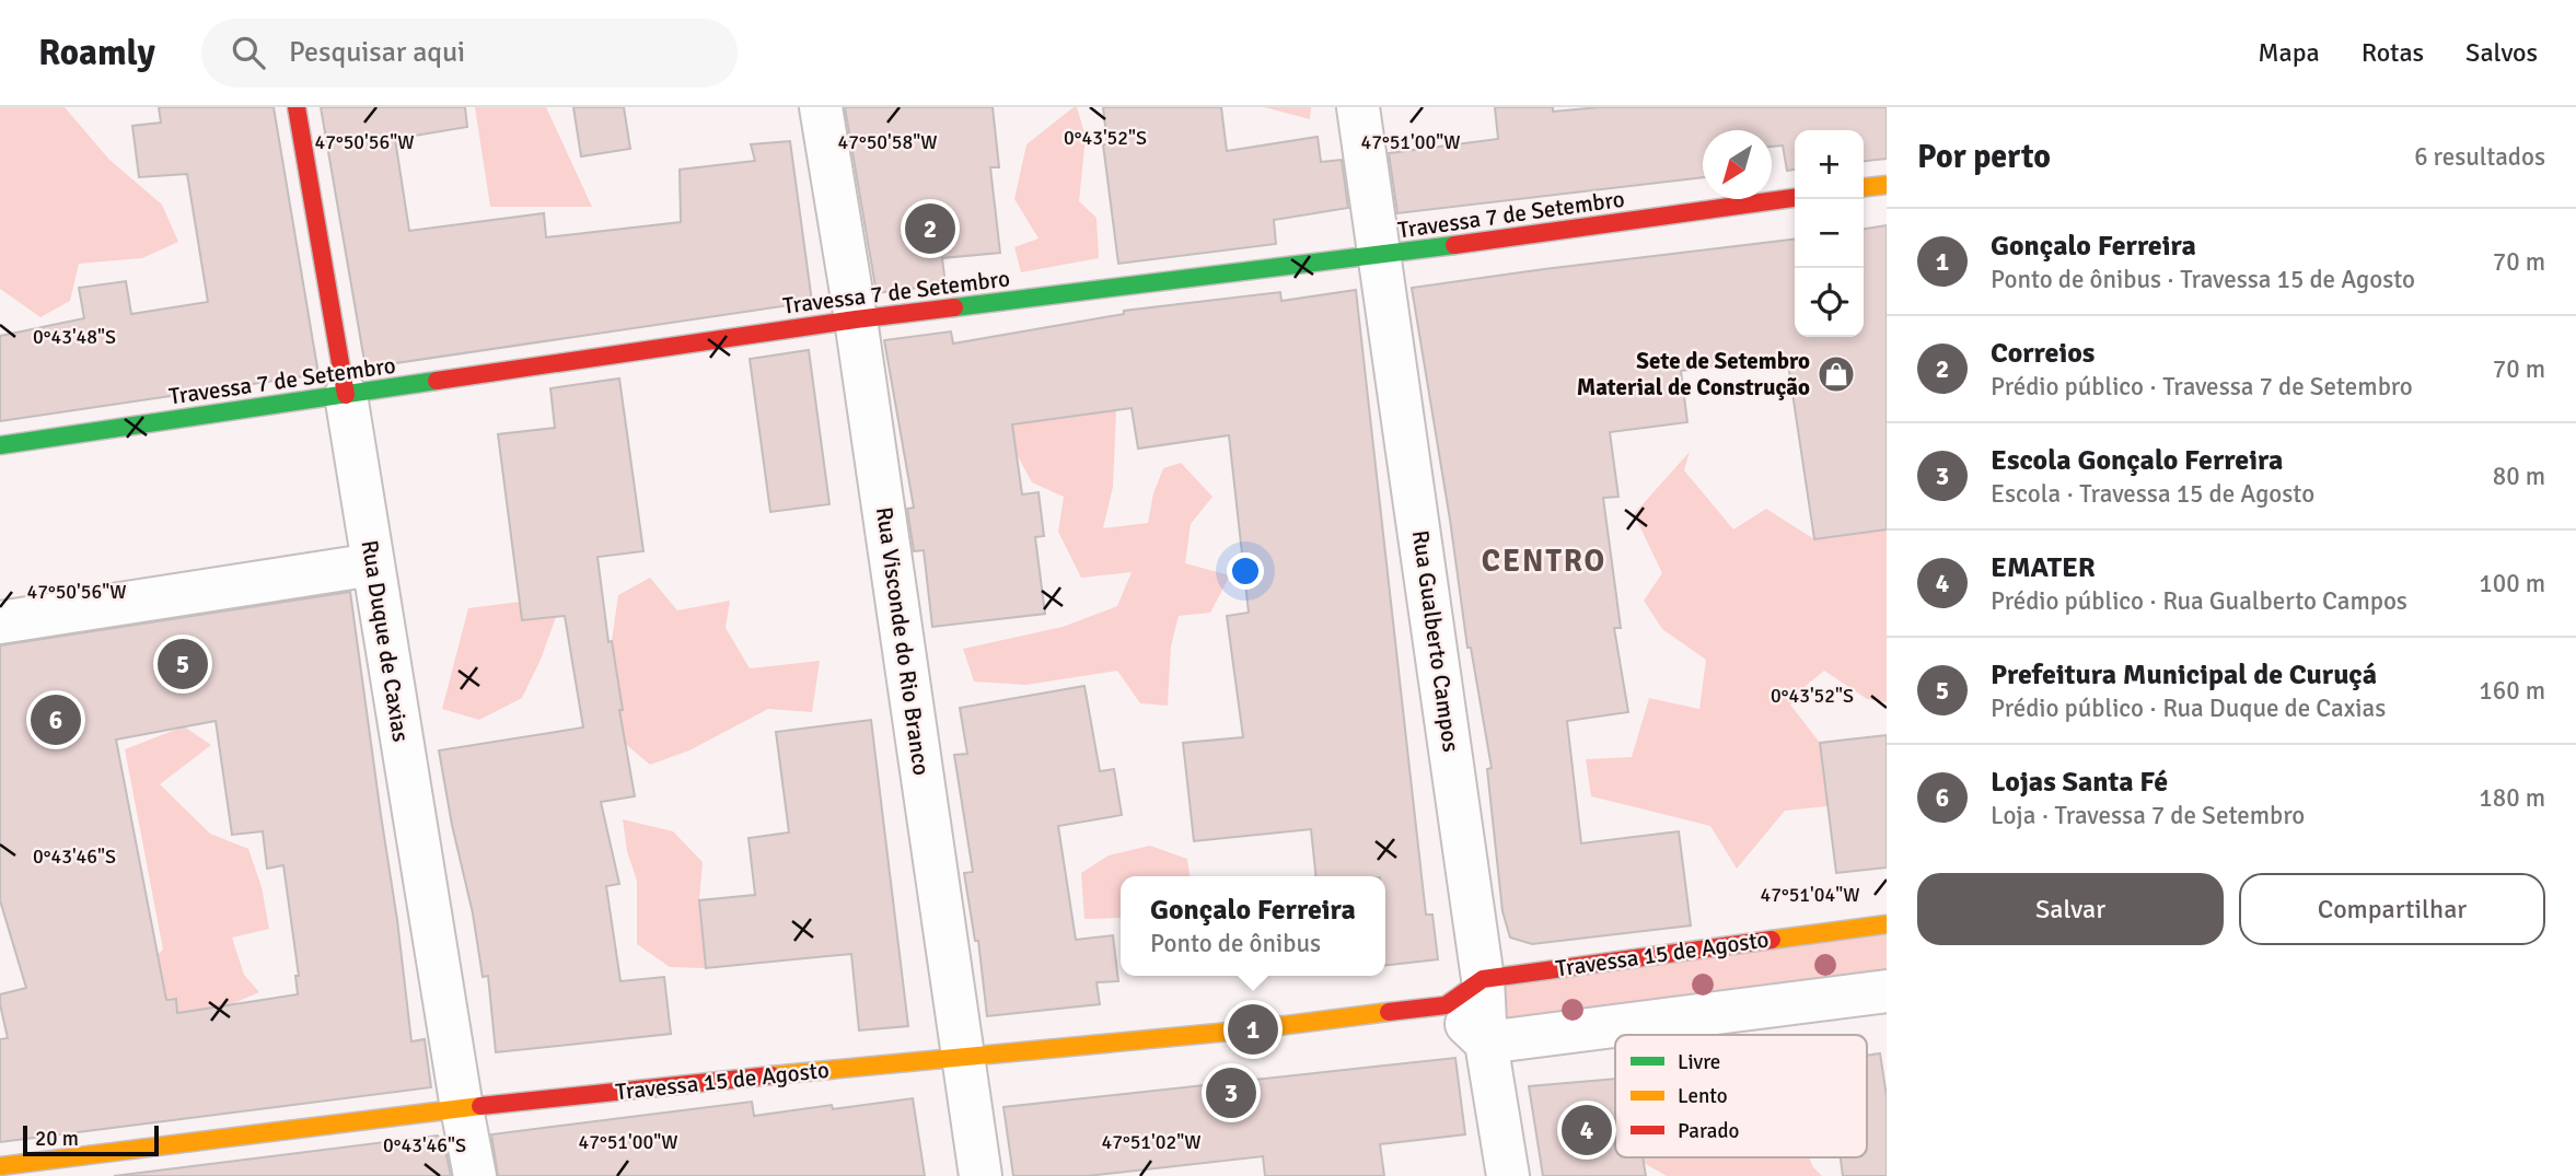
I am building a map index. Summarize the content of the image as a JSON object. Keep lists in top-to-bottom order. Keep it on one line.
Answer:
{"streets":{"street":["Travessa 7 de Setembro","Rua Duque de Caxias","Rua Visconde do Rio Branco","Rua Gualberto Campos","Travessa 15 de Agosto"]},"crossings":[["Travessa 7 de Setembro","Rua Duque de Caxias"],["Travessa 7 de Setembro","Rua Visconde do Rio Branco"],["Travessa 7 de Setembro","Rua Gualberto Campos"],["Rua Duque de Caxias","Travessa 15 de Agosto"],["Rua Visconde do Rio Branco","Travessa 15 de Agosto"],["Rua Gualberto Campos","Travessa 15 de Agosto"]],"districts":["CENTRO"],"places":{"shop":["Sete de Setembro Material de Construção"]},"legend":["Livre","Lento","Parado"],"scale_bar":"20 m","north":"bottom left","page":{"header":"Roamly","search":"Pesquisar aqui","nav":["Mapa","Rotas","Salvos"],"heading":["Por perto","6 resultados"],"map_buttons":["+","−"],"pins":["2","5","6","1","3","4"],"list":[{"mark":"1","name":"Gonçalo Ferreira","note":"Ponto de ônibus · Travessa 15 de Agosto","value":"70 m"},{"mark":"2","name":"Correios","note":"Prédio público · Travessa 7 de Setembro","value":"70 m"},{"mark":"3","name":"Escola Gonçalo Ferreira","note":"Escola · Travessa 15 de Agosto","value":"80 m"},{"mark":"4","name":"EMATER","note":"Prédio público · Rua Gualberto Campos","value":"100 m"},{"mark":"5","name":"Prefeitura Municipal de Curuçá","note":"Prédio público · Rua Duque de Caxias","value":"160 m"},{"mark":"6","name":"Lojas Santa Fé","note":"Loja · Travessa 7 de Setembro","value":"180 m"}],"buttons":["Salvar","Compartilhar"],"popup":["Gonçalo Ferreira","Ponto de ônibus"],"scale":"20 m"},"coordinates":["0°43'52\"S","47°50'56\"W","47°50'58\"W","47°51'00\"W","0°43'48\"S","0°43'46\"S","47°51'04\"W","47°51'02\"W"]}
